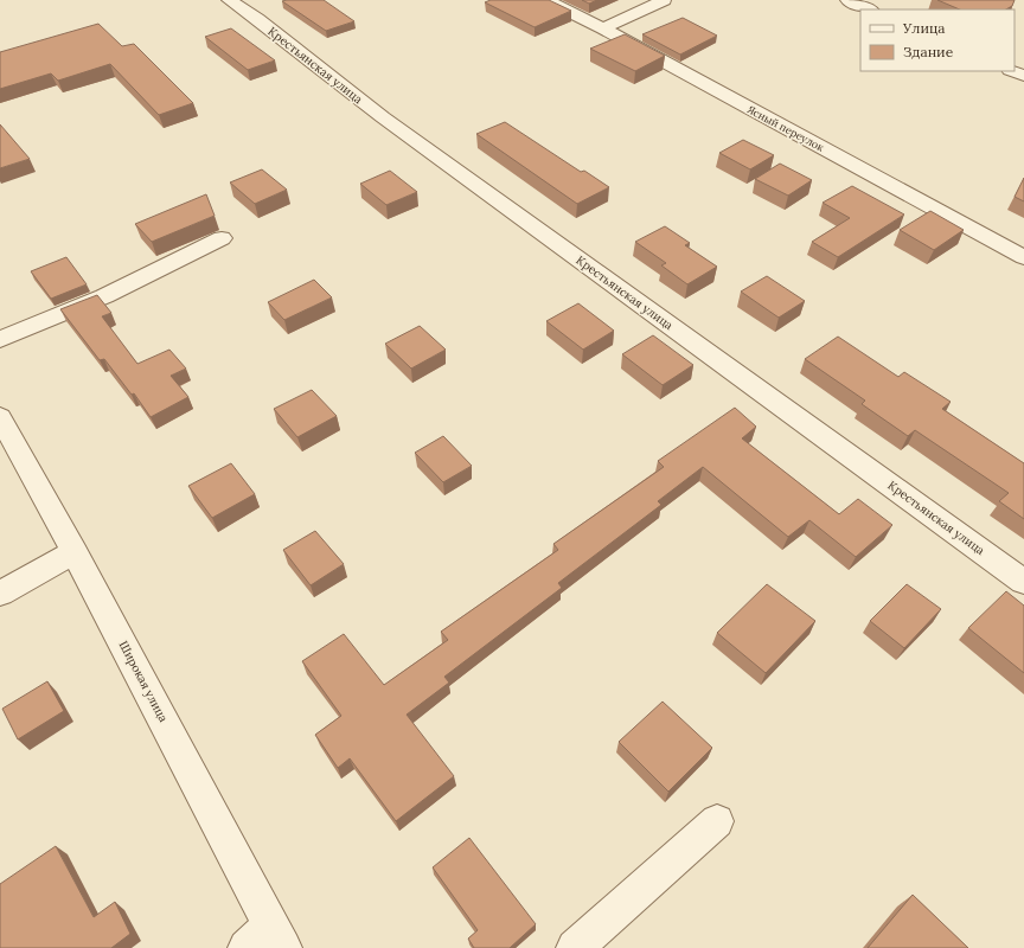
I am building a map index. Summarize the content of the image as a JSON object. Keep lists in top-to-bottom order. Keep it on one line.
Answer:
{"streets":{"street":["Крестьянская улица","Ясный переулок","Широкая улица"]},"legend":["Улица","Здание"]}
